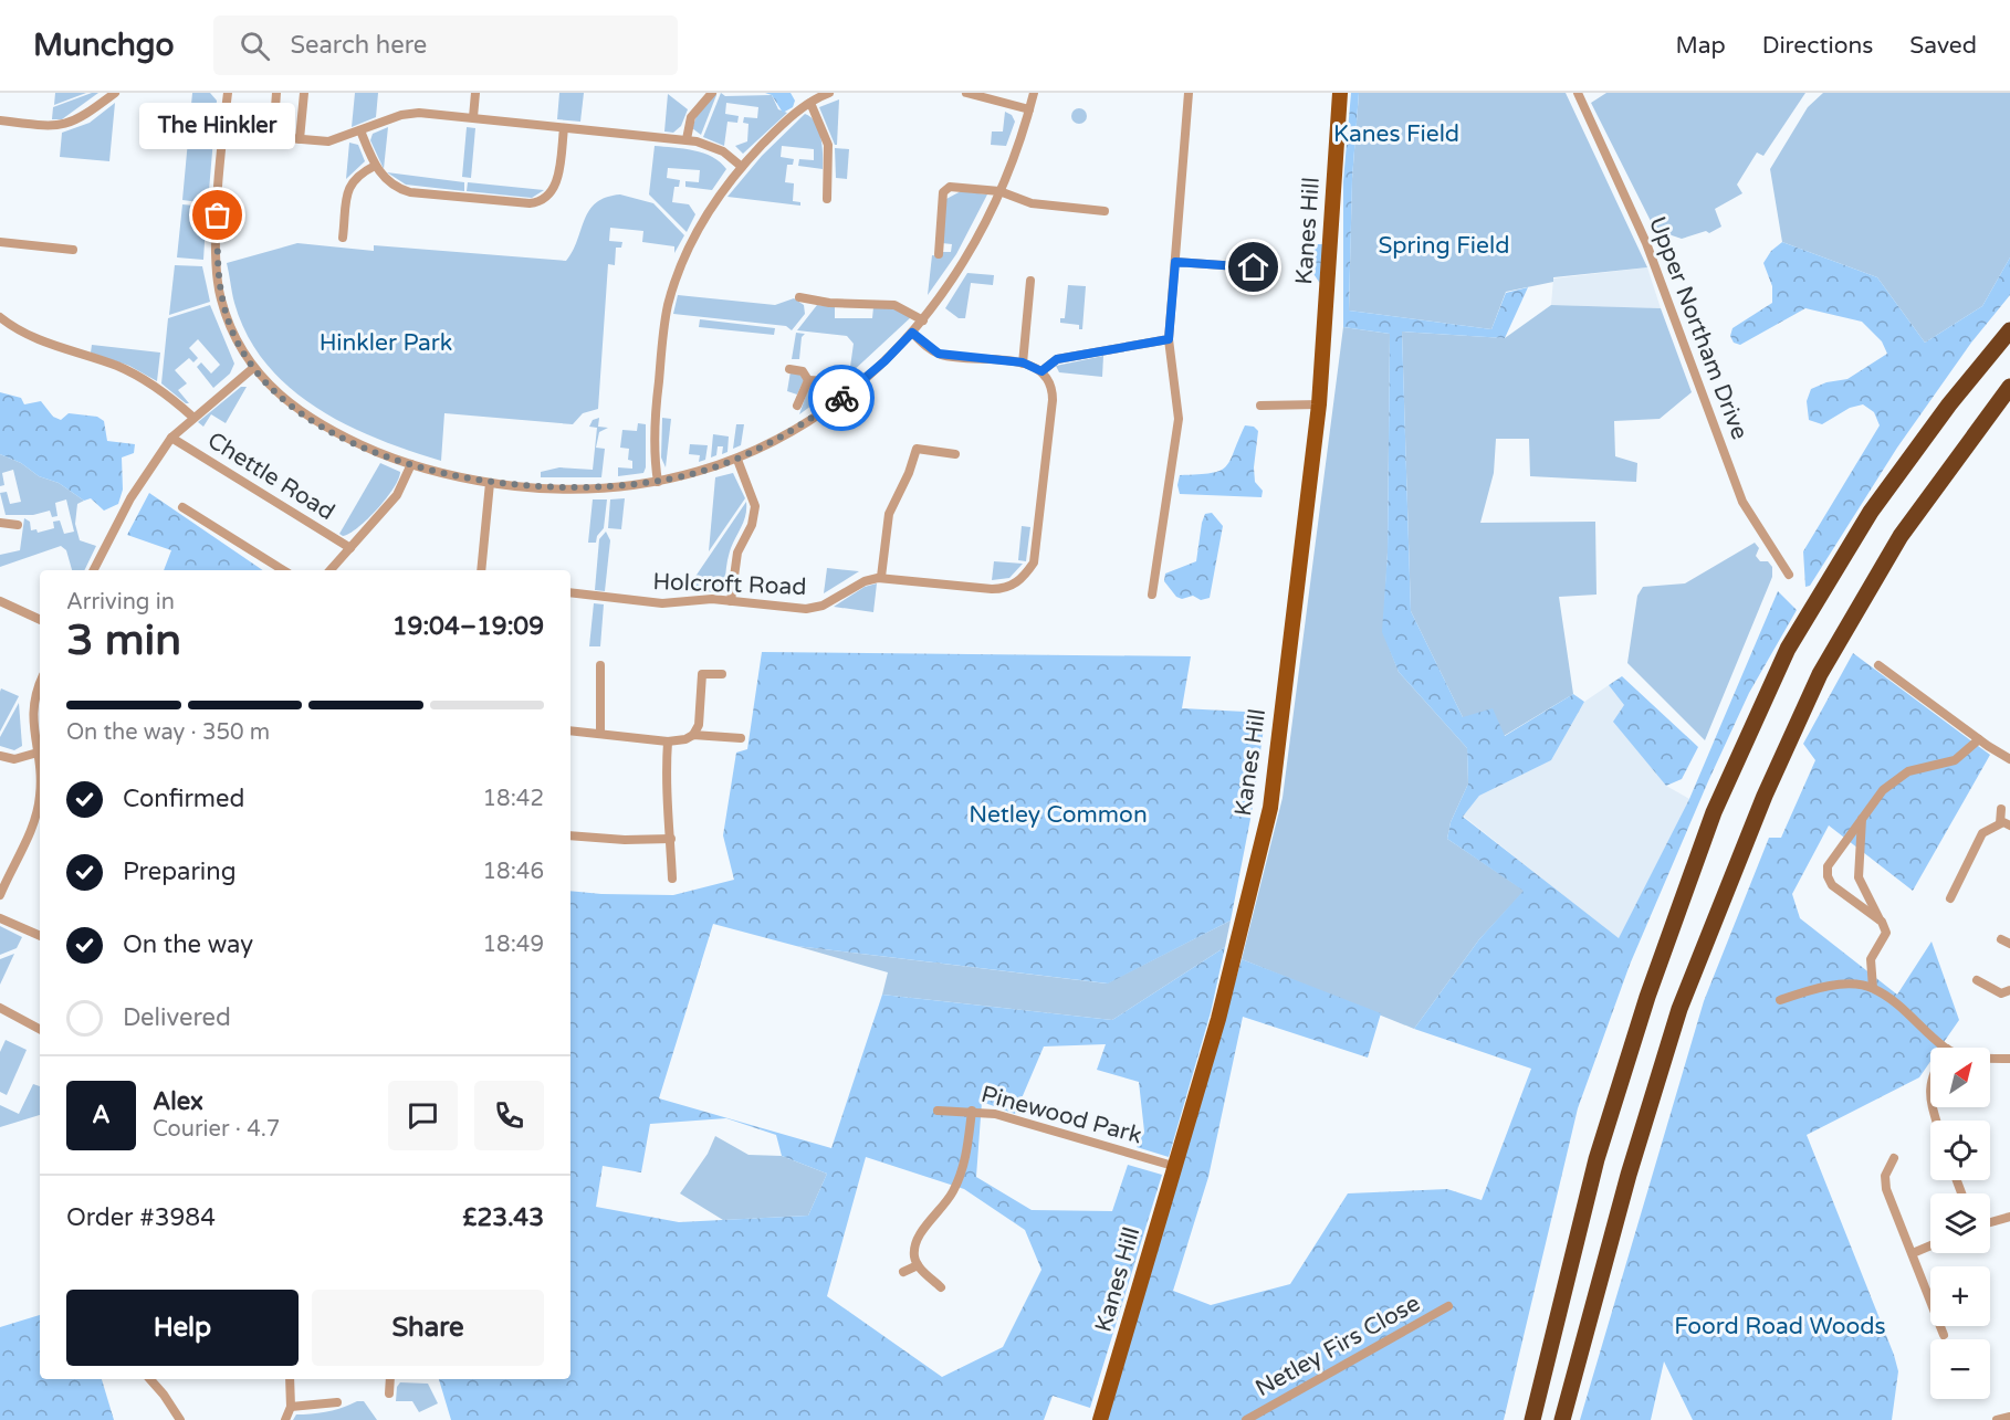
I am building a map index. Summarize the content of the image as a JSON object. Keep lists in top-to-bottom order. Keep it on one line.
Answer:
{"streets":{"main road":["Kanes Hill"],"street":["Upper Northam Drive","Chettle Road","Holcroft Road","Pinewood Park","Netley Firs Close"]},"crossings":[["Kanes Hill","Pinewood Park"]],"parks":["Kanes Field","Spring Field","Hinkler Park","Netley Common","Foord Road Woods"],"places":["The Hinkler"],"north":"top right","page":{"header":"Munchgo","search":"Search here","nav":["Map","Directions","Saved"],"bubble":"The Hinkler","heading":["3 min","Arriving in","19:04–19:09"],"panel":["Alex","Courier · 4.7","Order #3984","£23.43"],"bar":"On the way · 350 m","list":[["Confirmed","18:42"],["Preparing","18:46"],["On the way","18:49"],"Delivered"],"map_buttons":["+","−"],"round":"A","buttons":["Help","Share"]}}
